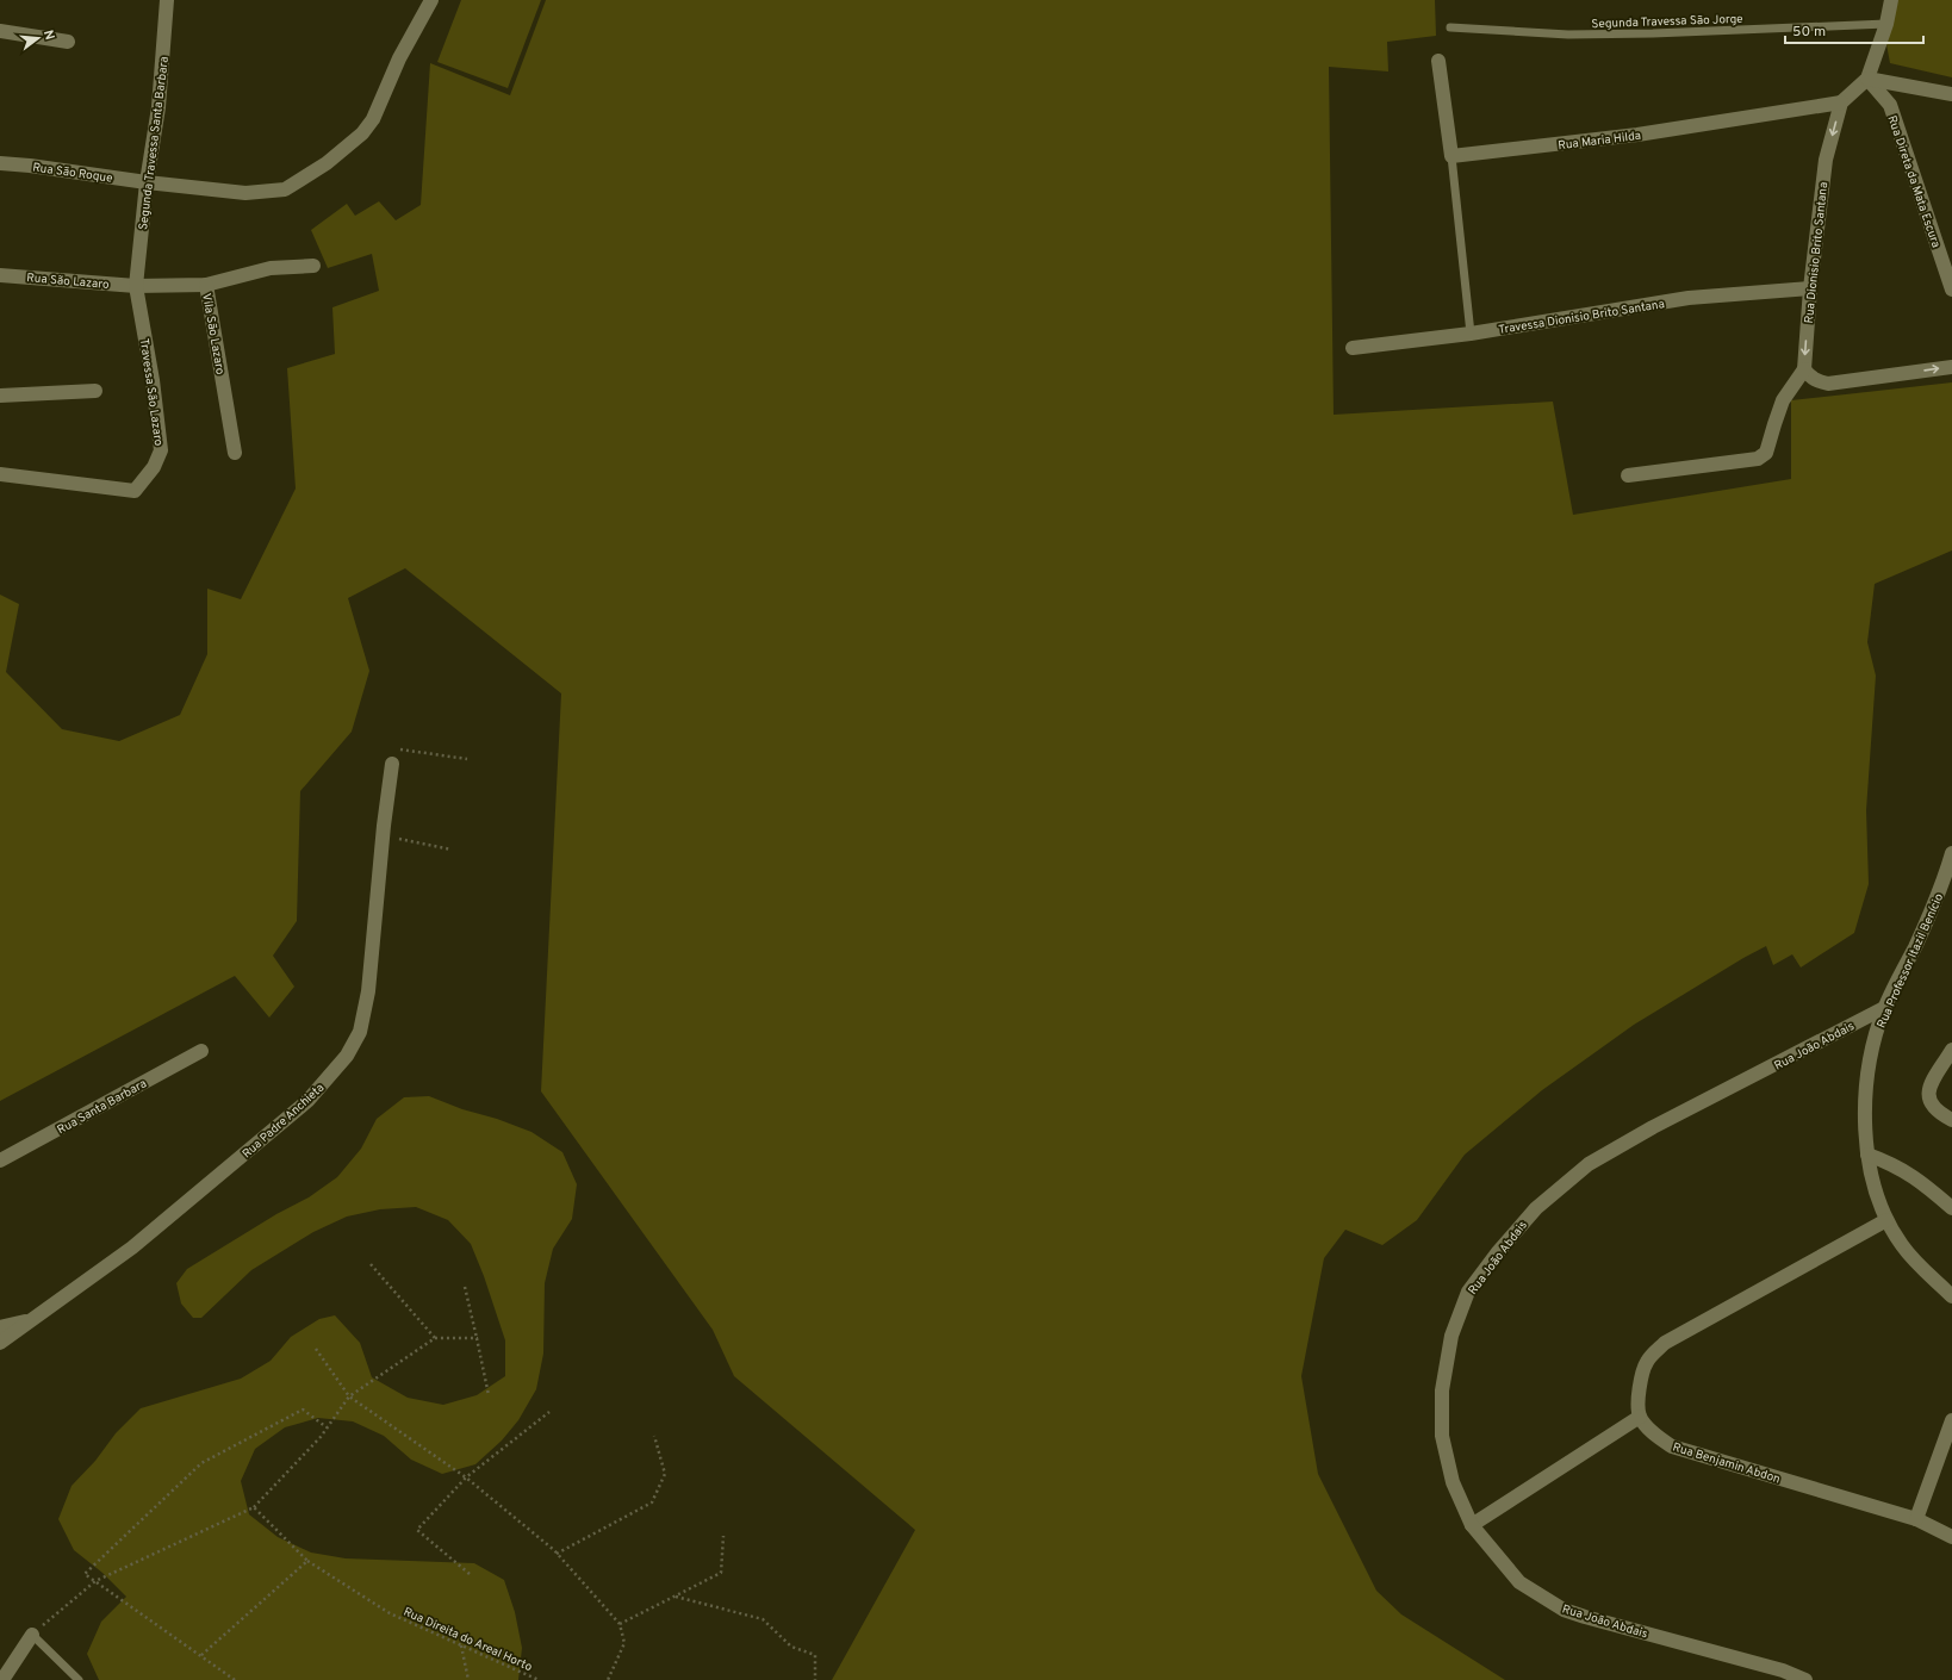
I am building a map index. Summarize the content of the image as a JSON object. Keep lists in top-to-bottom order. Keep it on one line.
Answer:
{"streets":{"street":["Rua Maria Hilda","Segunda Travessa Santa Barbara","Rua São Roque","Rua Direta da Mata Escura","Rua Dionisio Brito Santana","Rua São Lazaro","Travessa Dionisio Brito Santana","Vila São Lazaro","Travessa São Lazaro","Rua Professor Itazil Benício","Rua João Abdais","Rua Santa Barbara","Rua Padre Anchieta","Rua Benjamin Abdon"],"lane":["Segunda Travessa São Jorge"],"path":["Rua Direita do Areal Horto"]},"crossings":[["Rua Maria Hilda","Rua Dionisio Brito Santana"],["Segunda Travessa Santa Barbara","Rua São Roque"],["Segunda Travessa Santa Barbara","Rua São Lazaro"],["Segunda Travessa Santa Barbara","Vila São Lazaro"],["Segunda Travessa Santa Barbara","Travessa São Lazaro"],["Rua Dionisio Brito Santana","Travessa Dionisio Brito Santana"],["Rua São Lazaro","Vila São Lazaro"],["Rua São Lazaro","Travessa São Lazaro"],["Vila São Lazaro","Travessa São Lazaro"],["Rua Professor Itazil Benício","Rua João Abdais"]],"one_way":["Rua Dionisio Brito Santana"],"scale_bar":"50 m","north":"right"}
